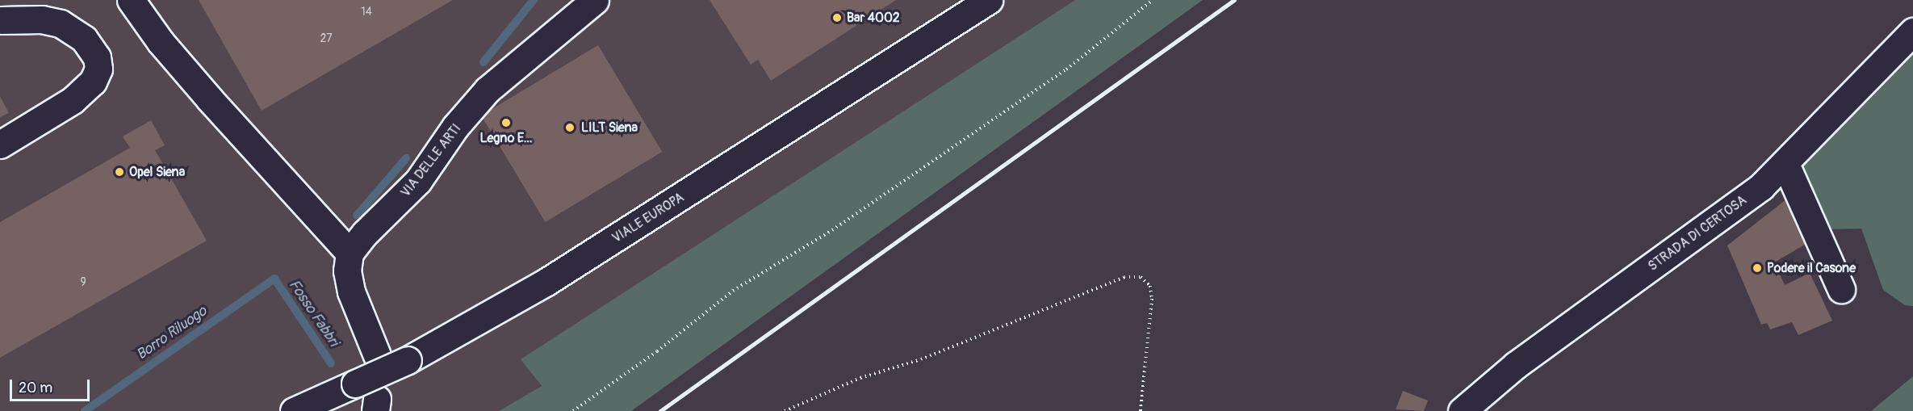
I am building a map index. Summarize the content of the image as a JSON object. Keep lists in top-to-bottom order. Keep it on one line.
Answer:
{"streets":{"street":["VIA DELLE ARTI","VIALE EUROPA","STRADA DI CERTOSA"]},"water":["Fosso Fabbri","Borro Riluogo"],"places":["Bar 4002","Legno E...","LILT Siena","Opel Siena","Podere il Casone"],"house_numbers":["14","27","9"],"scale_bar":"20 m"}
